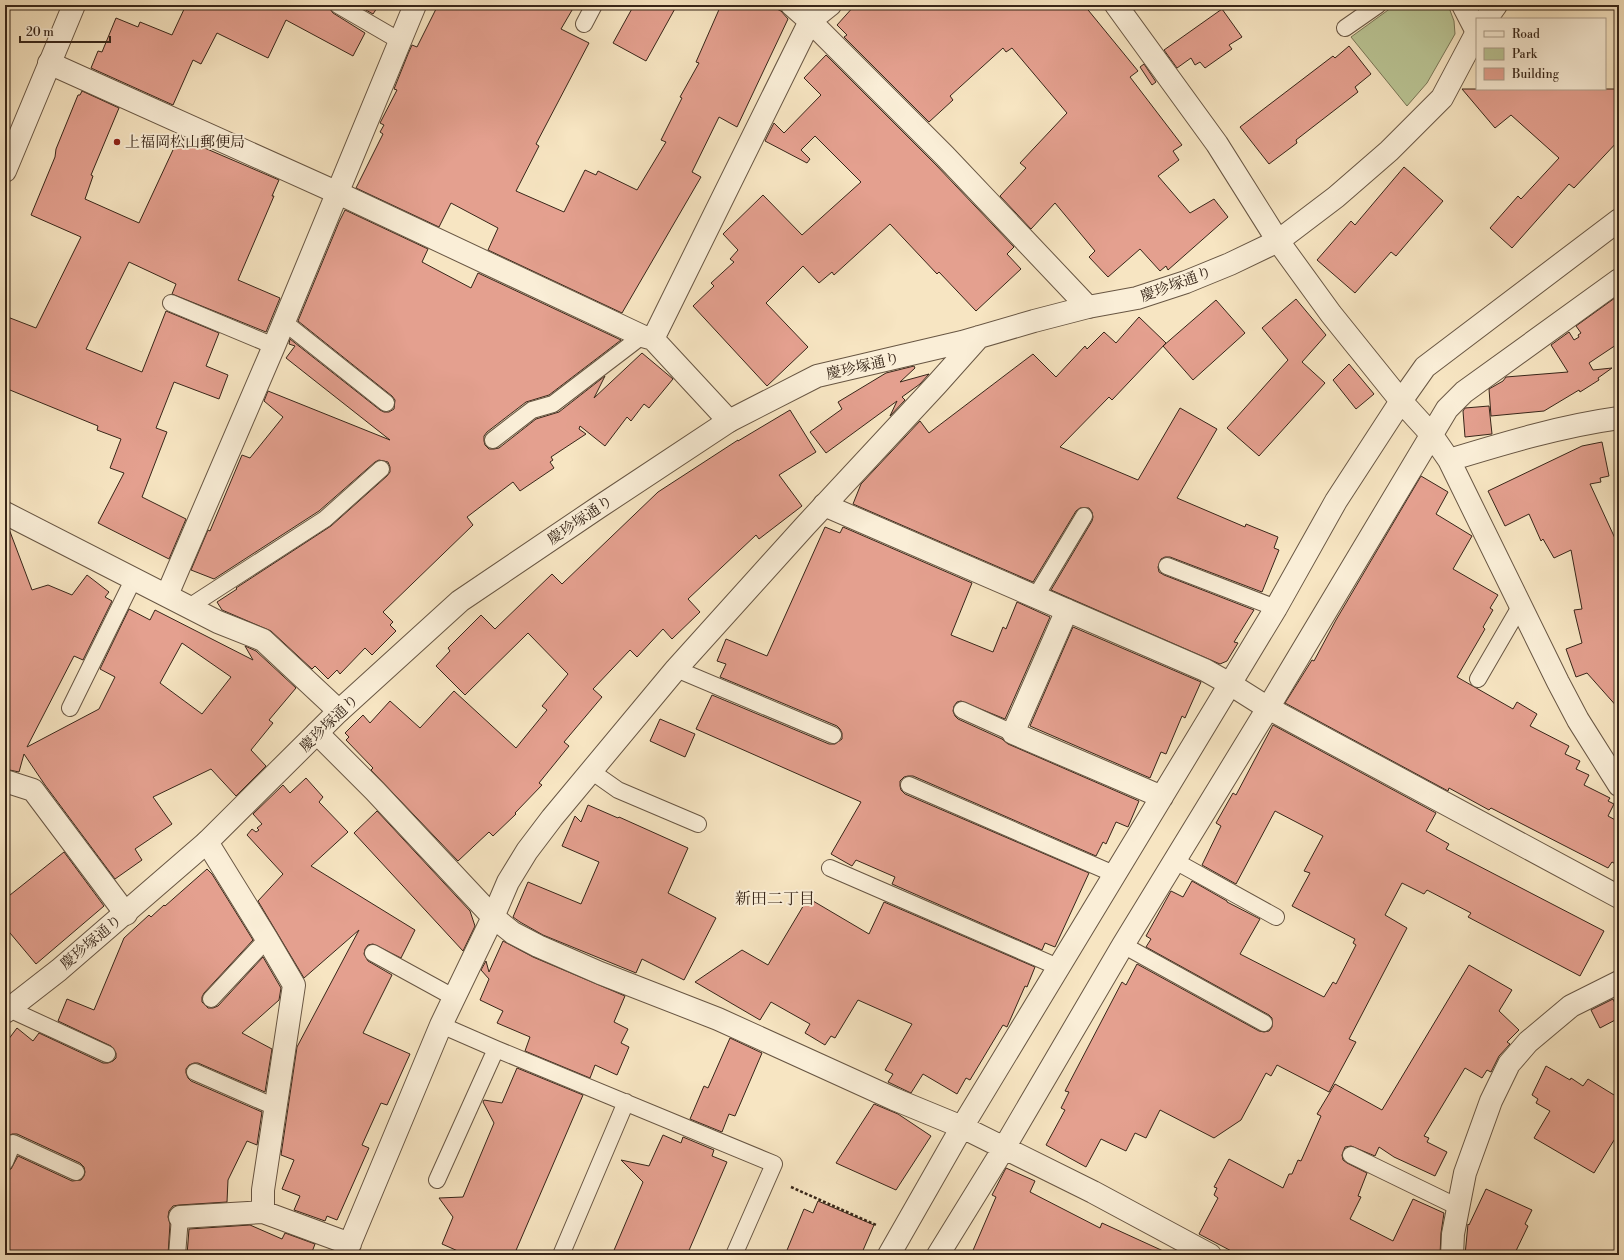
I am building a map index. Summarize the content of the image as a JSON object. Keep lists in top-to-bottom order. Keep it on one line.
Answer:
{"streets":{"street":["慶珍塚通り"]},"districts":["新田二丁目"],"places":["上福岡松山郵便局"],"legend":["Road","Park","Building"],"scale_bar":"20 m"}
